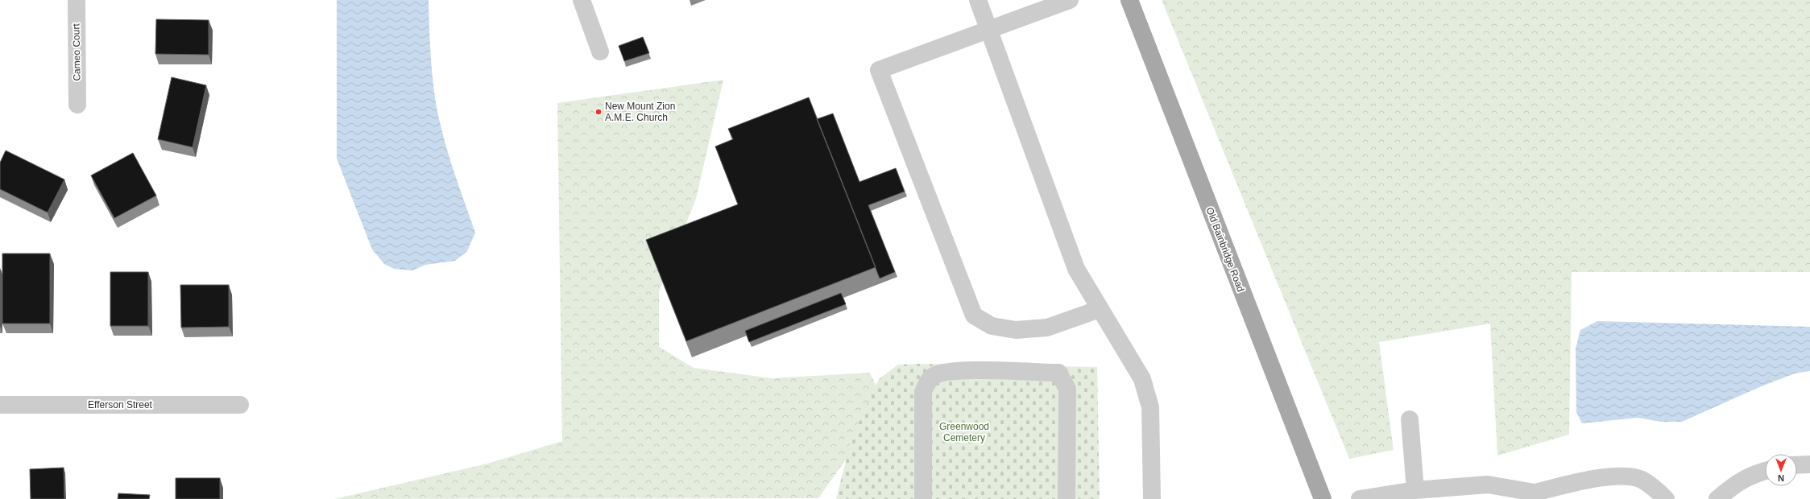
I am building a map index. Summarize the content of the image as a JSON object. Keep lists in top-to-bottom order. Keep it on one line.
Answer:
{"streets":{"main road":["Old Bainbridge Road"],"street":["Cameo Court","Efferson Street"]},"parks":["Greenwood Cemetery"],"places":["New Mount Zion A.M.E. Church"],"north":"bottom"}
